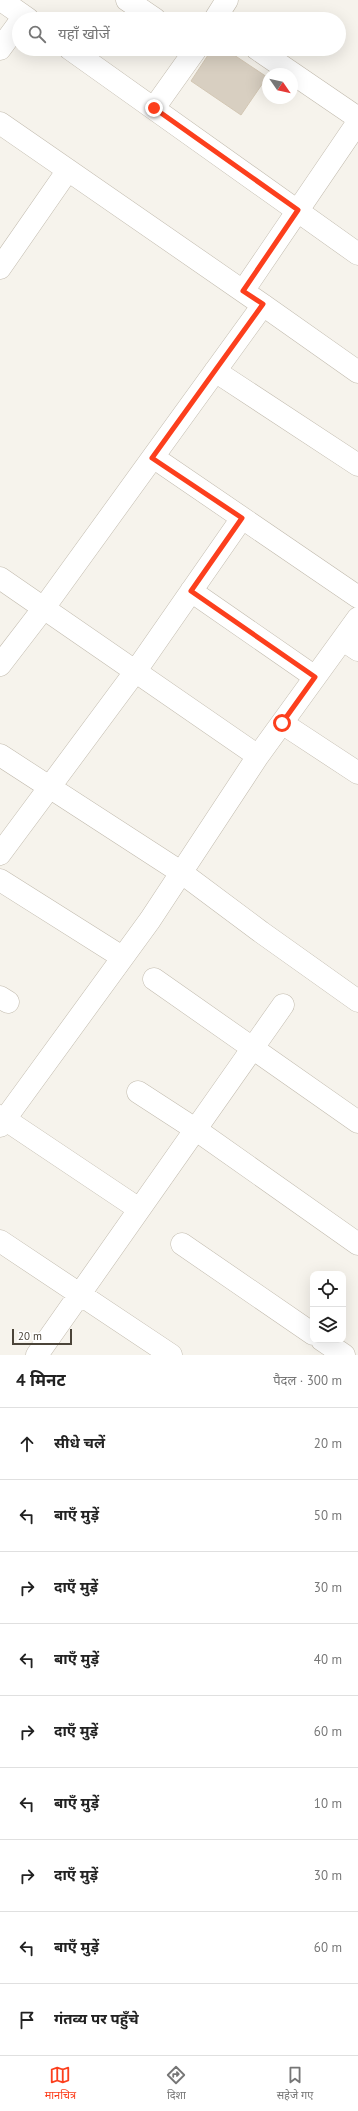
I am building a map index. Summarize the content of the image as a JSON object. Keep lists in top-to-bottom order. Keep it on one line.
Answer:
{"scale_bar":"20 m","north":"bottom right","page":{"search":"यहाँ खोजें","scale":"20 m","heading":["4 मिनट","पैदल · 300 m"],"list":[["सीधे चलें","20 m"],["बाएँ मुड़ें","50 m"],["दाएँ मुड़ें","30 m"],["बाएँ मुड़ें","40 m"],["दाएँ मुड़ें","60 m"],["बाएँ मुड़ें","10 m"],["दाएँ मुड़ें","30 m"],["बाएँ मुड़ें","60 m"],"गंतव्य पर पहुँचे"],"nav":["मानचित्र","दिशा","सहेजे गए"]}}
